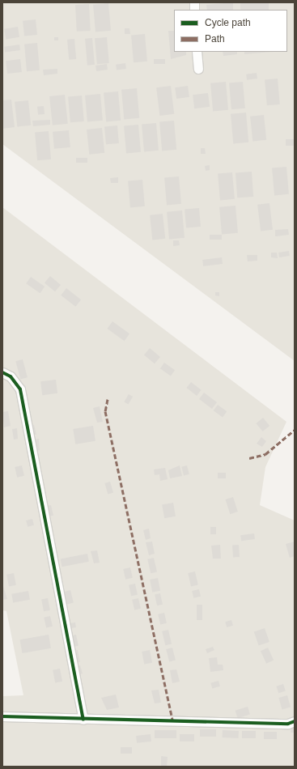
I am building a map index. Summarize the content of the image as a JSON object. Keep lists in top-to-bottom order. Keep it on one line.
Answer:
{"legend":["Cycle path","Path"]}
